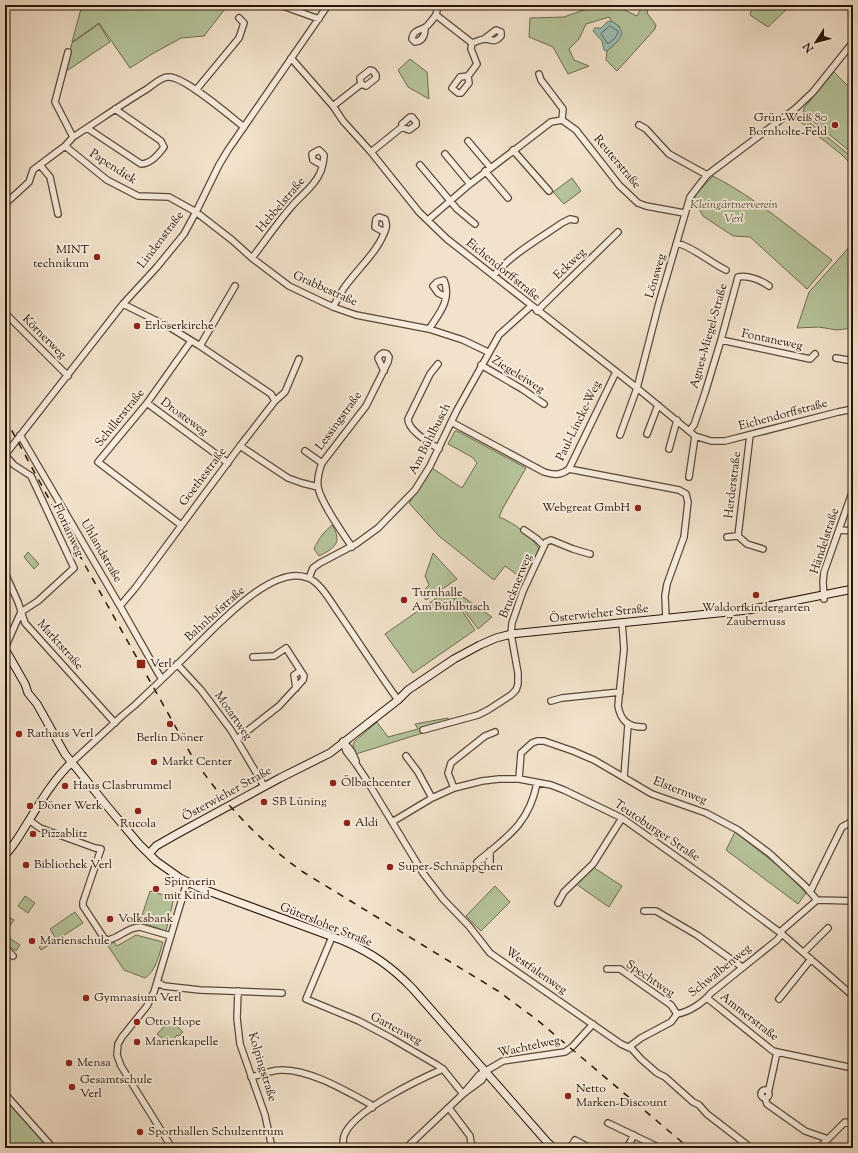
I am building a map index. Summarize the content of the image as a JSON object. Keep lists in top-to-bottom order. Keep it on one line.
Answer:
{"streets":{"street":["Reuterstraße","Papendiek","Hebbelstraße","Lindenstraße","Eckweg","Eichendorffstraße","Lönsweg","Grabbestraße","Agnes-Miegel-Straße","Körnerweg","Fontaneweg","Ziegeleiweg","Drosteweg","Schillerstraße","Lessingstraße","Paul-Lincke-Weg","Am Bühlbusch","Goethestraße","Herderstraße","Florianweg","Händelstraße","Uhlandstraße","Brucknerweg","Bahnhofstraße","Österwieher Straße","Marktstraße","Mozartweg","Elsternweg","Teutoburger Straße","Gütersloher Straße","Westfalenweg","Schwalbenweg","Spechtweg","Ammerstraße","Gartenweg","Wachtelweg","Kolpingstraße"]},"crossings":[["Reuterstraße","Lönsweg"],["Papendiek","Lindenstraße"],["Papendiek","Grabbestraße"],["Hebbelstraße","Grabbestraße"],["Lindenstraße","Eichendorffstraße"],["Lindenstraße","Grabbestraße"],["Lindenstraße","Körnerweg"],["Lindenstraße","Florianweg"],["Lindenstraße","Uhlandstraße"],["Eckweg","Eichendorffstraße"],["Eichendorffstraße","Lönsweg"],["Eichendorffstraße","Agnes-Miegel-Straße"],["Eichendorffstraße","Paul-Lincke-Weg"],["Eichendorffstraße","Am Bühlbusch"],["Eichendorffstraße","Herderstraße"],["Lönsweg","Agnes-Miegel-Straße"],["Grabbestraße","Am Bühlbusch"],["Agnes-Miegel-Straße","Fontaneweg"],["Ziegeleiweg","Am Bühlbusch"],["Drosteweg","Schillerstraße"],["Drosteweg","Goethestraße"],["Schillerstraße","Goethestraße"],["Lessingstraße","Am Bühlbusch"],["Paul-Lincke-Weg","Am Bühlbusch"],["Am Bühlbusch","Bahnhofstraße"],["Goethestraße","Uhlandstraße"],["Florianweg","Marktstraße"],["Händelstraße","Österwieher Straße"],["Uhlandstraße","Bahnhofstraße"],["Brucknerweg","Österwieher Straße"],["Bahnhofstraße","Marktstraße"],["Bahnhofstraße","Mozartweg"],["Bahnhofstraße","Gütersloher Straße"],["Österwieher Straße","Mozartweg"],["Österwieher Straße","Gütersloher Straße"],["Österwieher Straße","Westfalenweg"],["Elsternweg","Teutoburger Straße"],["Elsternweg","Schwalbenweg"],["Teutoburger Straße","Westfalenweg"],["Teutoburger Straße","Schwalbenweg"],["Gütersloher Straße","Gartenweg"],["Gütersloher Straße","Wachtelweg"],["Westfalenweg","Schwalbenweg"],["Westfalenweg","Wachtelweg"],["Schwalbenweg","Spechtweg"],["Schwalbenweg","Ammerstraße"],["Gartenweg","Wachtelweg"]],"parks":["Kleingärtnerverein Verl"],"places":{"other":["Grün-Weiß 80 Bornholte-Feld","MINT technikum","Erlöserkirche","Webgreat GmbH","Waldorfkindergarten Zaubernuss","Turnhalle Am Bühlbusch","Berlin Döner","Rathaus Verl","Markt Center","Ölbachcenter","Haus Clasbrummel","SB Lüning","Döner Werk","Rucola","Aldi","Pizzablitz","Bibliothek Verl","Super-Schnäppchen","Spinnerin mit Kind","Volksbank","Marienschule","Gymnasium Verl","Otto Hope","Marienkapelle","Mensa","Gesamtschule Verl","Netto Marken-Discount","Sporthallen Schulzentrum"],"transit":["Verl"]},"north":"bottom left"}
